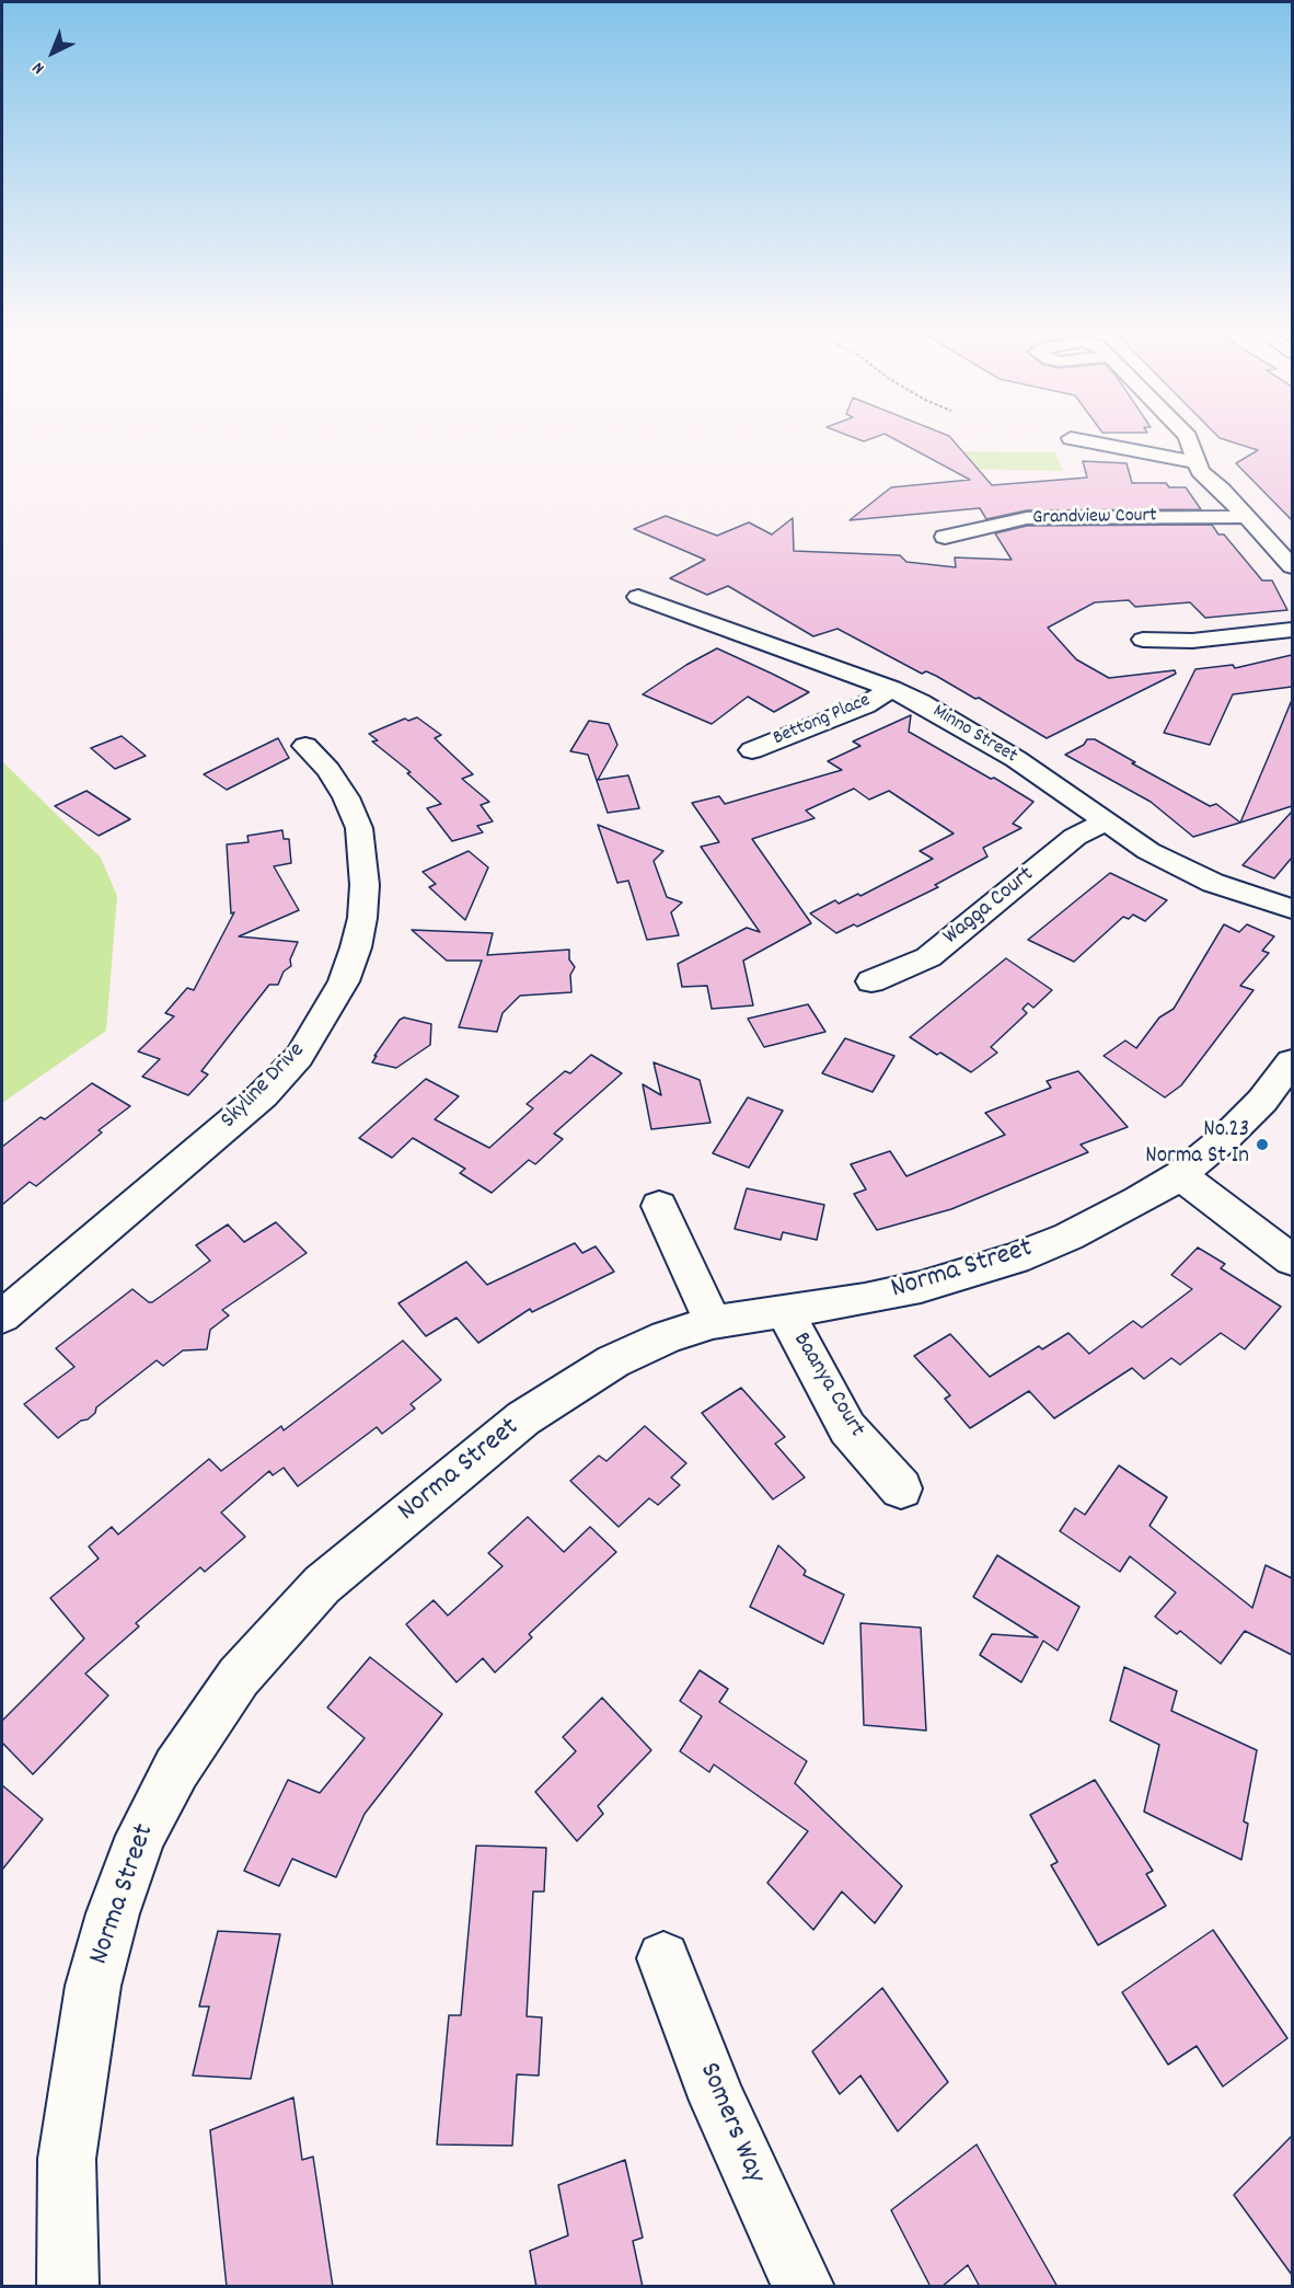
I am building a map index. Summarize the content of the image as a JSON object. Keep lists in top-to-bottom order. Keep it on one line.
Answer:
{"streets":{"street":["Grandview Court","Bettong Place","Minno Street","Wagga Court","Skyline Drive","Norma Street","Baanya Court","Somers Way"]},"crossings":[["Bettong Place","Minno Street"],["Minno Street","Wagga Court"],["Norma Street","Baanya Court"]],"places":["No.23 Norma St In"],"north":"bottom left"}
